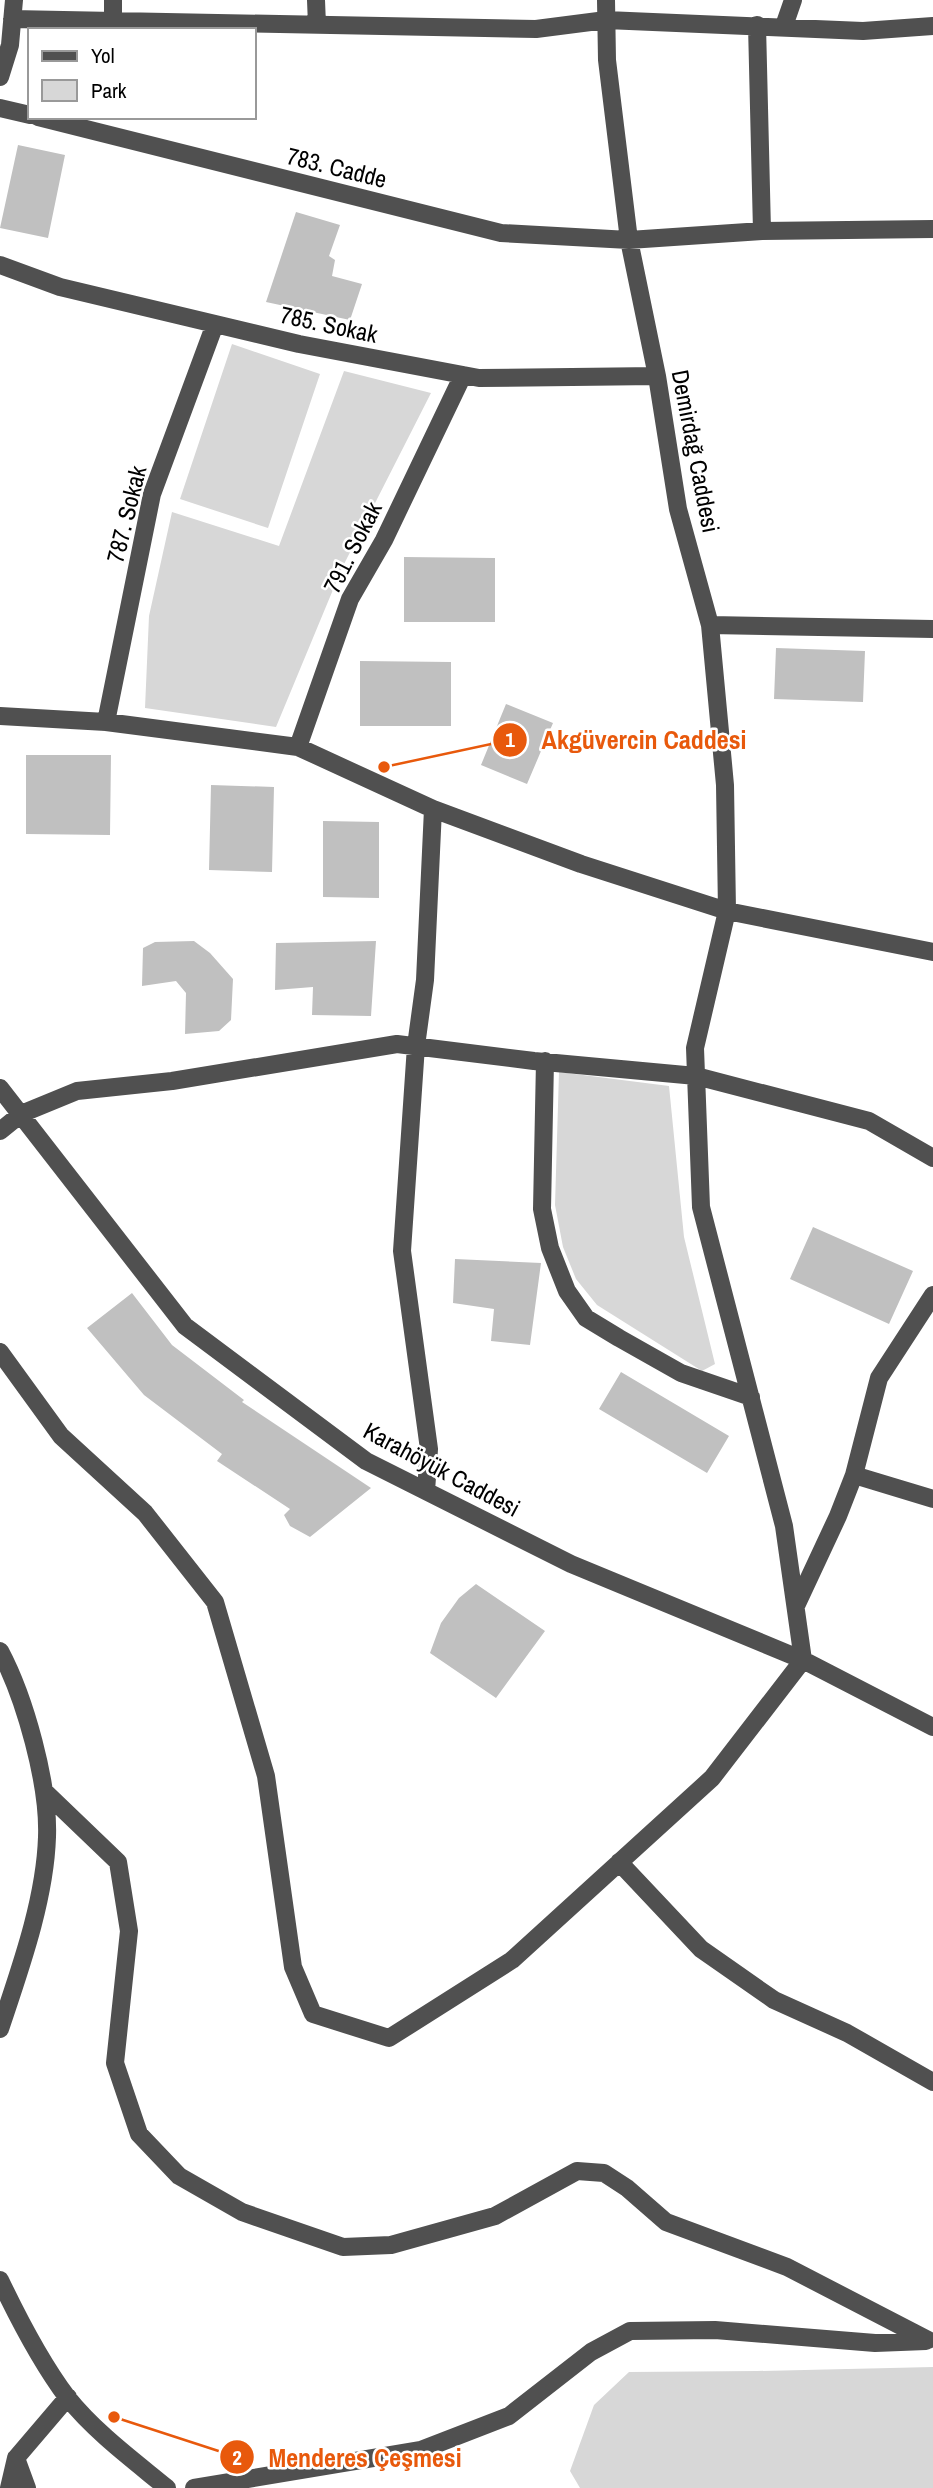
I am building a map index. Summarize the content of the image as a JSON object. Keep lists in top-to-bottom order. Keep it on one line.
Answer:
{"streets":{"street":["783. Cadde","785. Sokak","Demirdağ Caddesi","787. Sokak","791. Sokak","Karahöyük Caddesi"]},"crossings":[["783. Cadde","Demirdağ Caddesi"],["785. Sokak","Demirdağ Caddesi"],["785. Sokak","787. Sokak"],["785. Sokak","791. Sokak"],["Demirdağ Caddesi","Karahöyük Caddesi"]],"places":["Akgüvercin Caddesi","Menderes Çeşmesi"],"legend":["Yol","Park"]}
